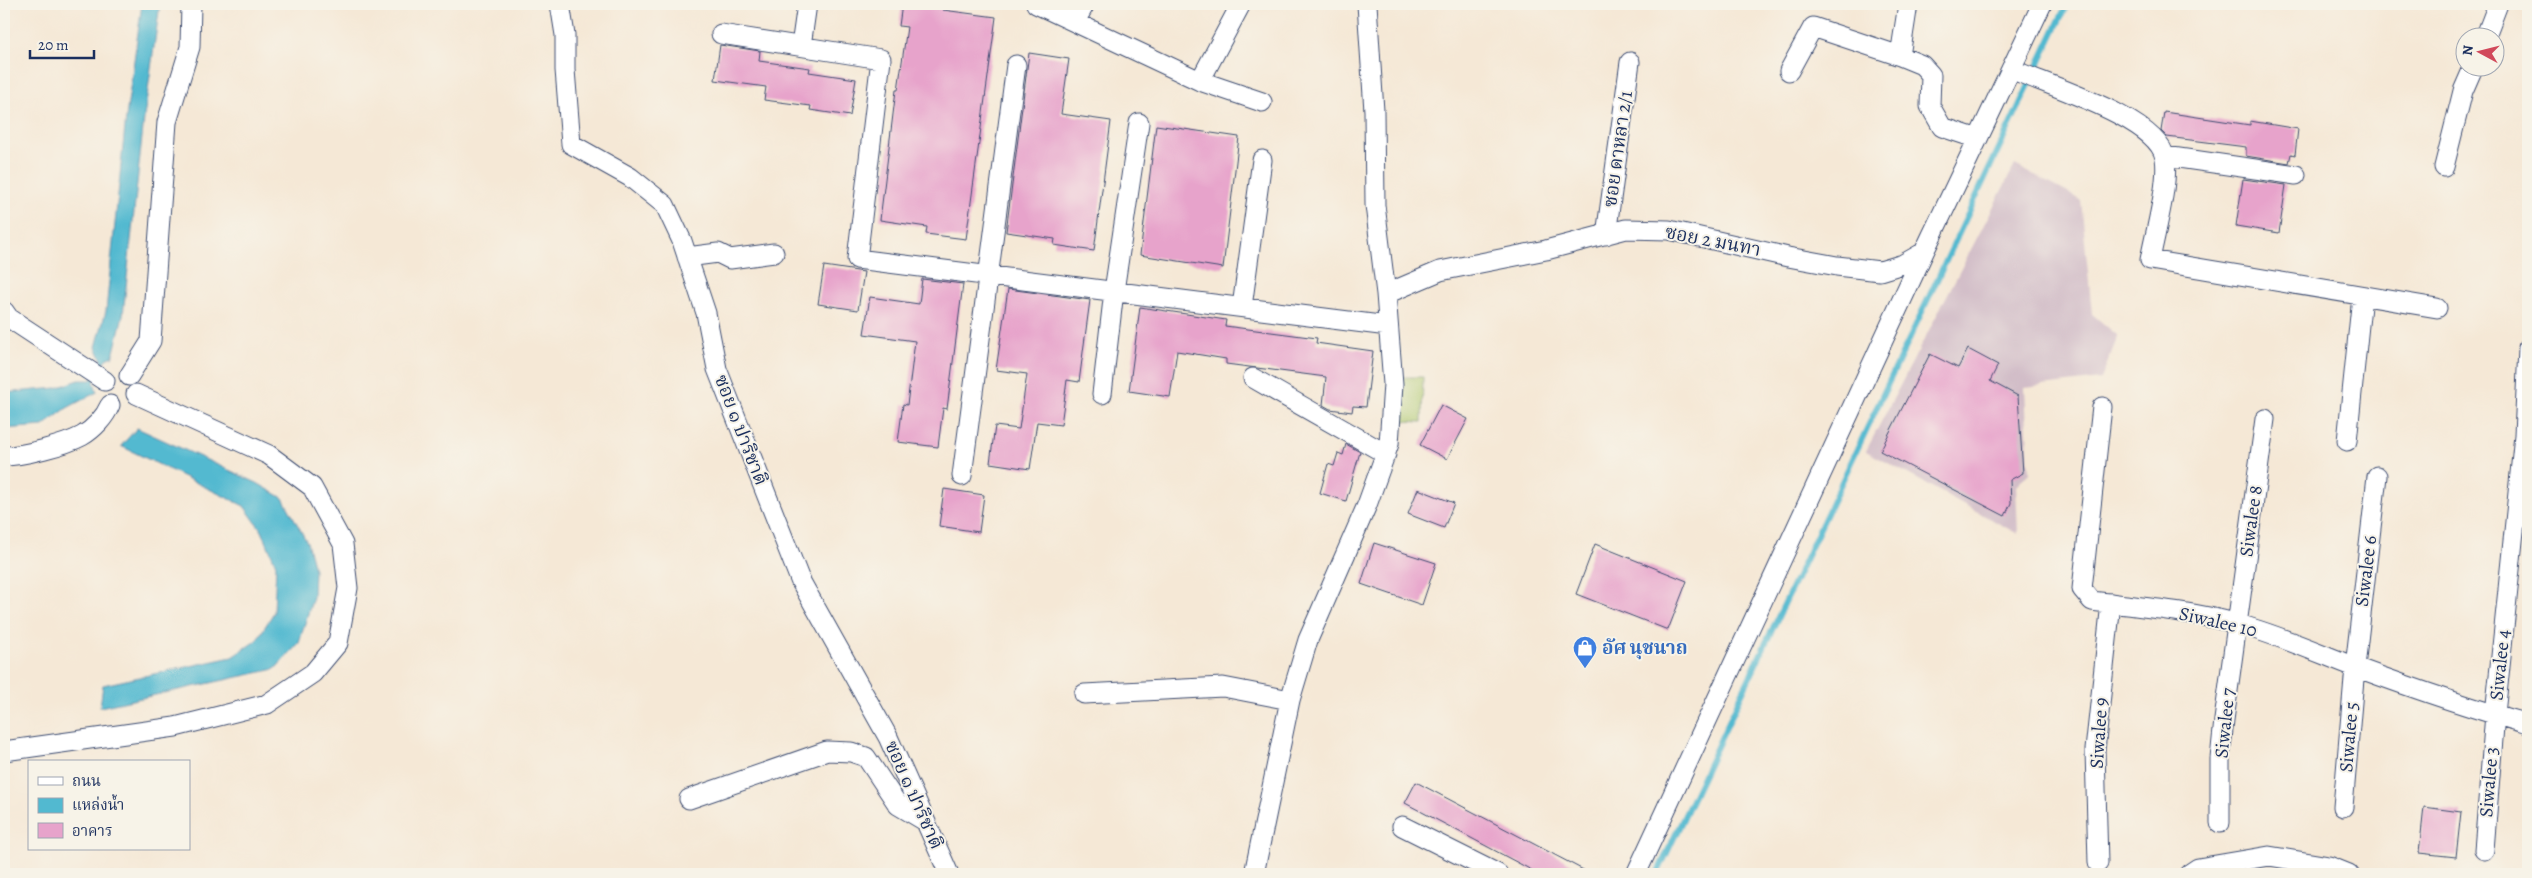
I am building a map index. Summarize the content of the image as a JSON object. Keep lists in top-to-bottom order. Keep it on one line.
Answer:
{"streets":{"street":["ซอย ดาหลา 2/1","ซอย 2 มนทา","ซอย ๑ ปาริชาติ","Siwalee 8","Siwalee 6","Siwalee 10","Siwalee 4","Siwalee 7","Siwalee 9","Siwalee 5","Siwalee 3"]},"crossings":[["ซอย ดาหลา 2/1","ซอย 2 มนทา"],["Siwalee 8","Siwalee 10"],["Siwalee 8","Siwalee 7"],["Siwalee 6","Siwalee 10"],["Siwalee 6","Siwalee 5"],["Siwalee 10","Siwalee 4"],["Siwalee 10","Siwalee 7"],["Siwalee 10","Siwalee 9"],["Siwalee 10","Siwalee 5"],["Siwalee 10","Siwalee 3"],["Siwalee 4","Siwalee 3"]],"places":{"shop":["อัศ นุชนาถ"]},"legend":["ถนน","แหล่งน้ำ","อาคาร"],"scale_bar":"20 m","north":"left"}
